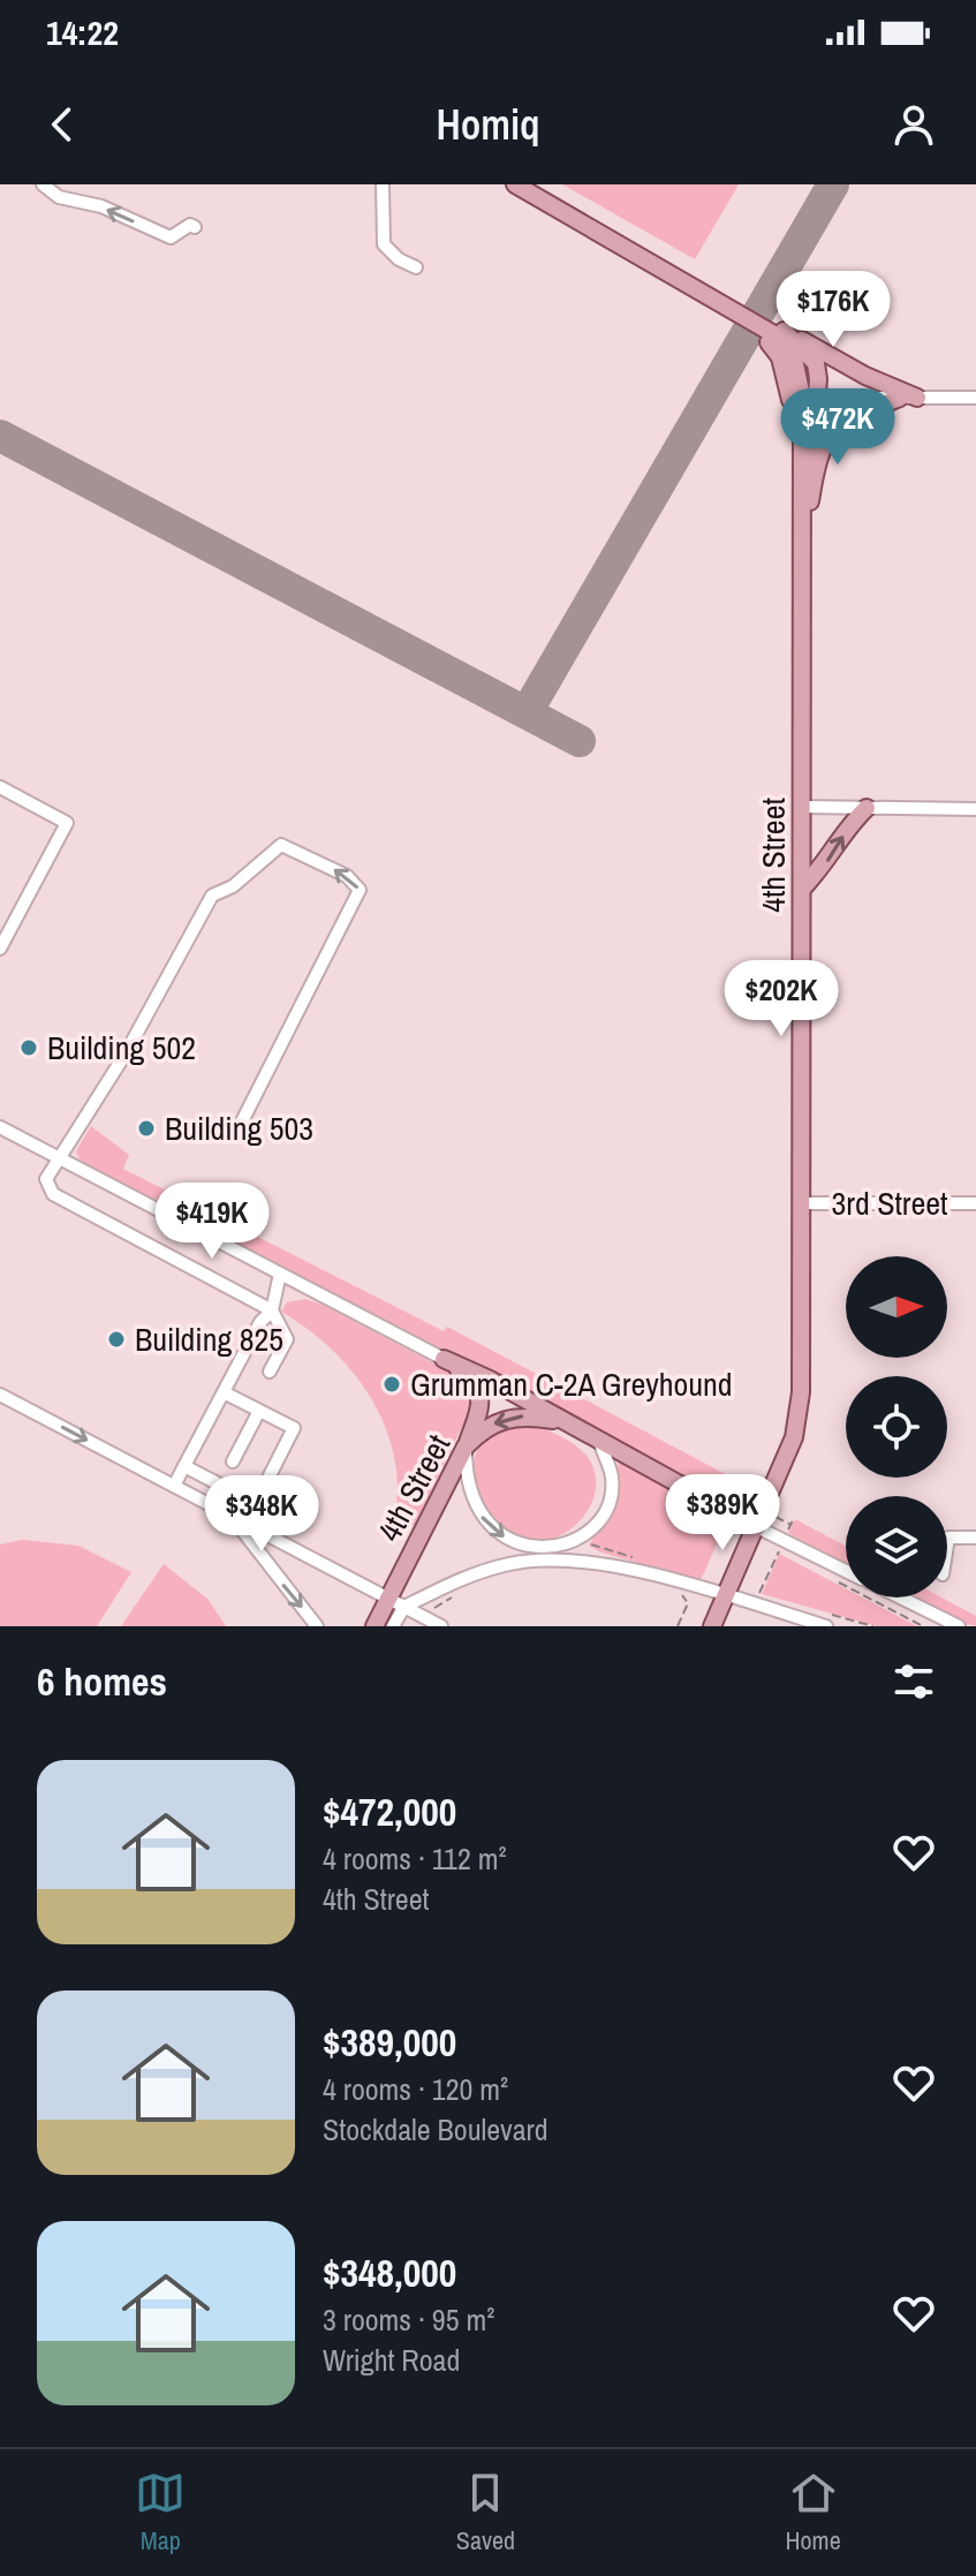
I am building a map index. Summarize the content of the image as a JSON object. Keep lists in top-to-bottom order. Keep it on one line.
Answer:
{"streets":{"main road":["4th Street"],"street":["3rd Street"]},"crossings":[["4th Street","3rd Street"]],"places":["Building 502","Building 503","Building 825","Grumman C-2A Greyhound"],"north":"right","page":{"status":"14:22","header":"Homiq","price":["$176K","$472K","$202K","$419K","$389K","$348K"],"heading":"6 homes","list":[{"name":"$472,000","note":"4 rooms · 112 m² · 4th Street"},{"name":"$389,000","note":"4 rooms · 120 m² · Stockdale Boulevard"},{"name":"$348,000","note":"3 rooms · 95 m² · Wright Road"}],"tabs":["Map","Saved","Home"]}}
